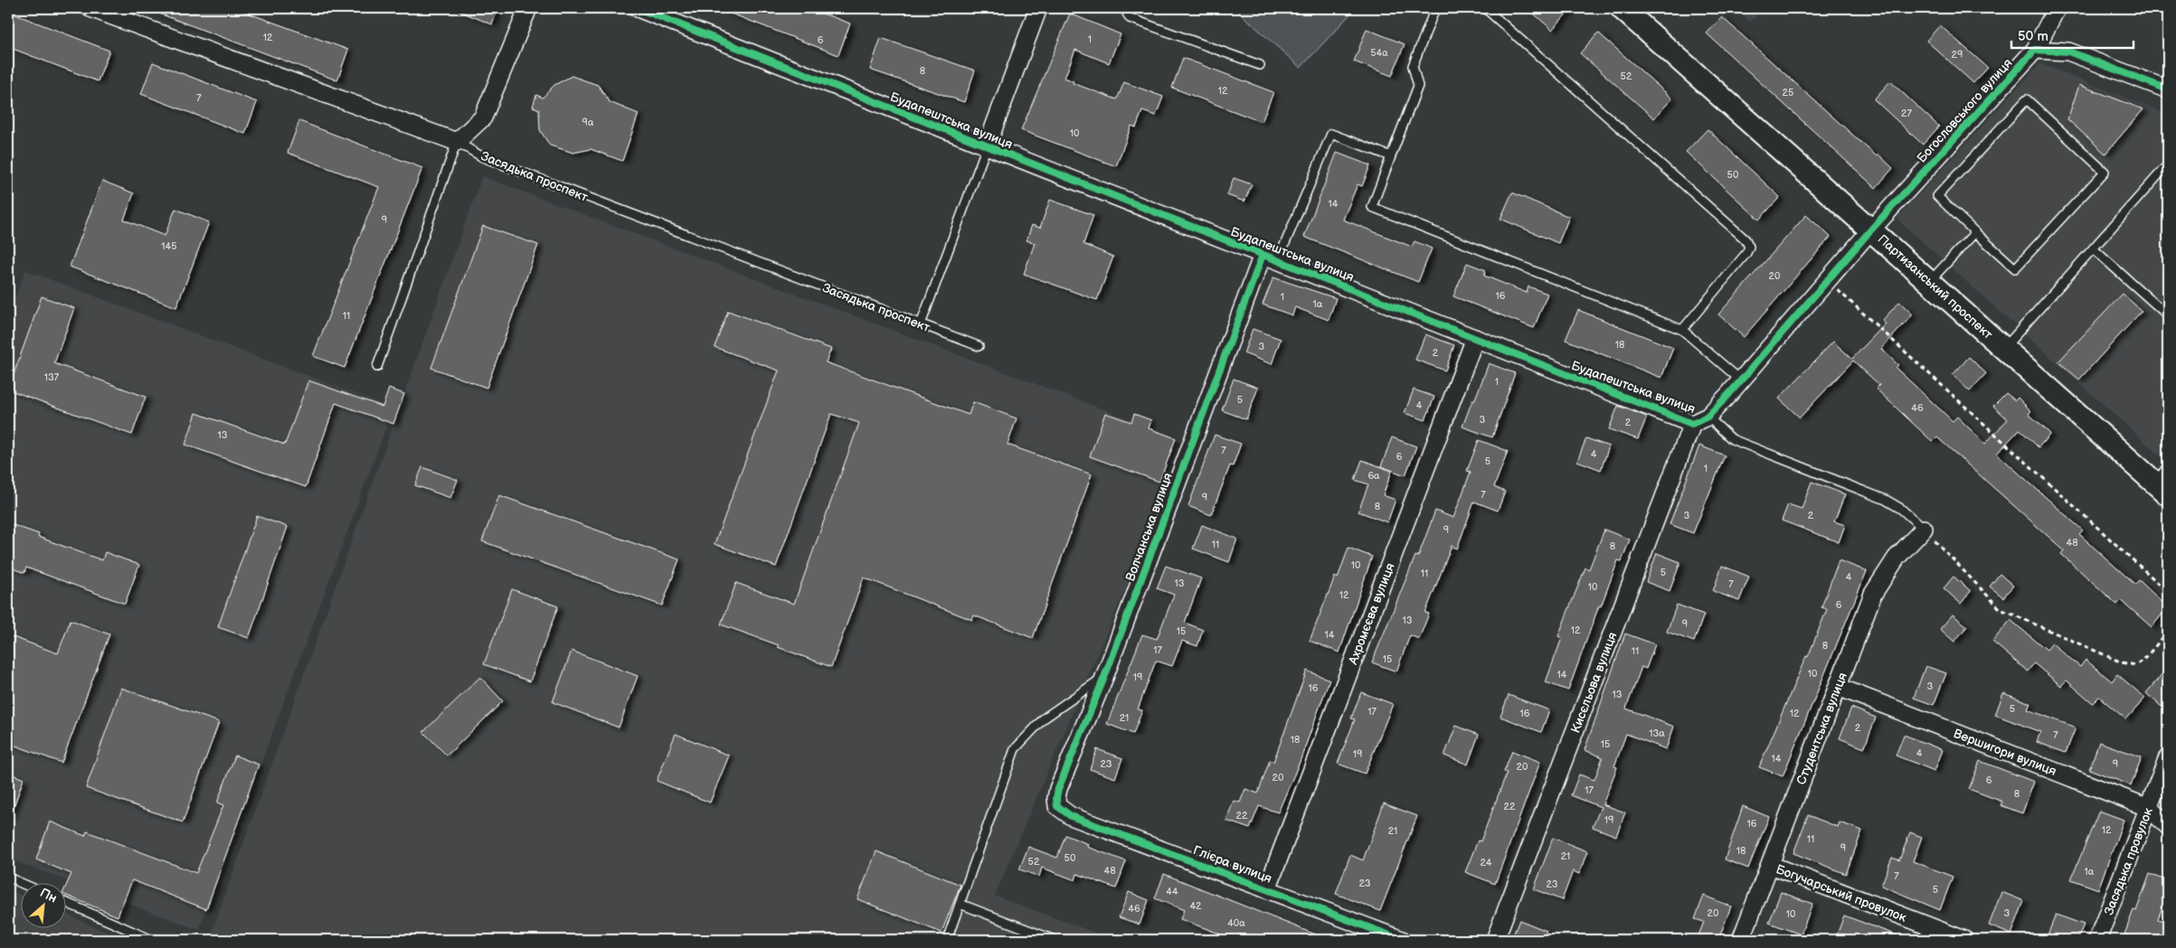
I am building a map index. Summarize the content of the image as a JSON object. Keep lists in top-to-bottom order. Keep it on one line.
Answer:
{"streets":{"street":["Богословського вулиця","Будапештська вулиця","Засядька проспект","Партизанський проспект","Волчанська вулиця","Ахромєєва вулиця","Кисєльова вулиця","Студентська вулиця","Вершигори вулиця","Засядька провулок","Глієра вулиця","Богучарський провулок"]},"crossings":[["Богословського вулиця","Будапештська вулиця"],["Богословського вулиця","Партизанський проспект"],["Будапештська вулиця","Партизанський проспект"],["Будапештська вулиця","Волчанська вулиця"],["Будапештська вулиця","Ахромєєва вулиця"],["Будапештська вулиця","Кисєльова вулиця"],["Волчанська вулиця","Глієра вулиця"],["Ахромєєва вулиця","Глієра вулиця"],["Студентська вулиця","Вершигори вулиця"],["Студентська вулиця","Богучарський провулок"],["Вершигори вулиця","Засядька провулок"]],"house_numbers":["12","1","6","54а","29","8","52","12","25","7","27","9а","10","50","14","9","145","20","16","1","1а","11","18","3","2","137","1","5","4","46","3","2","13","7","4","6","5","1","6а","7","9","8","3","2","9","48","11","8","10","5","11","4","13","7","10","12","6","13","9","12","15","14","8","17","11","15","10","14","19","3","16","13","5","17","16","12","21","2","13а","7","18","15","4","19","14","23","9","20","20","6","17","8","22","22","19","16","12","21","11","9","18","21","50","52","24","48","1а","7","23","23","5","44","42","46","20","3","10","40а"],"scale_bar":"50 m","north":"top right"}
